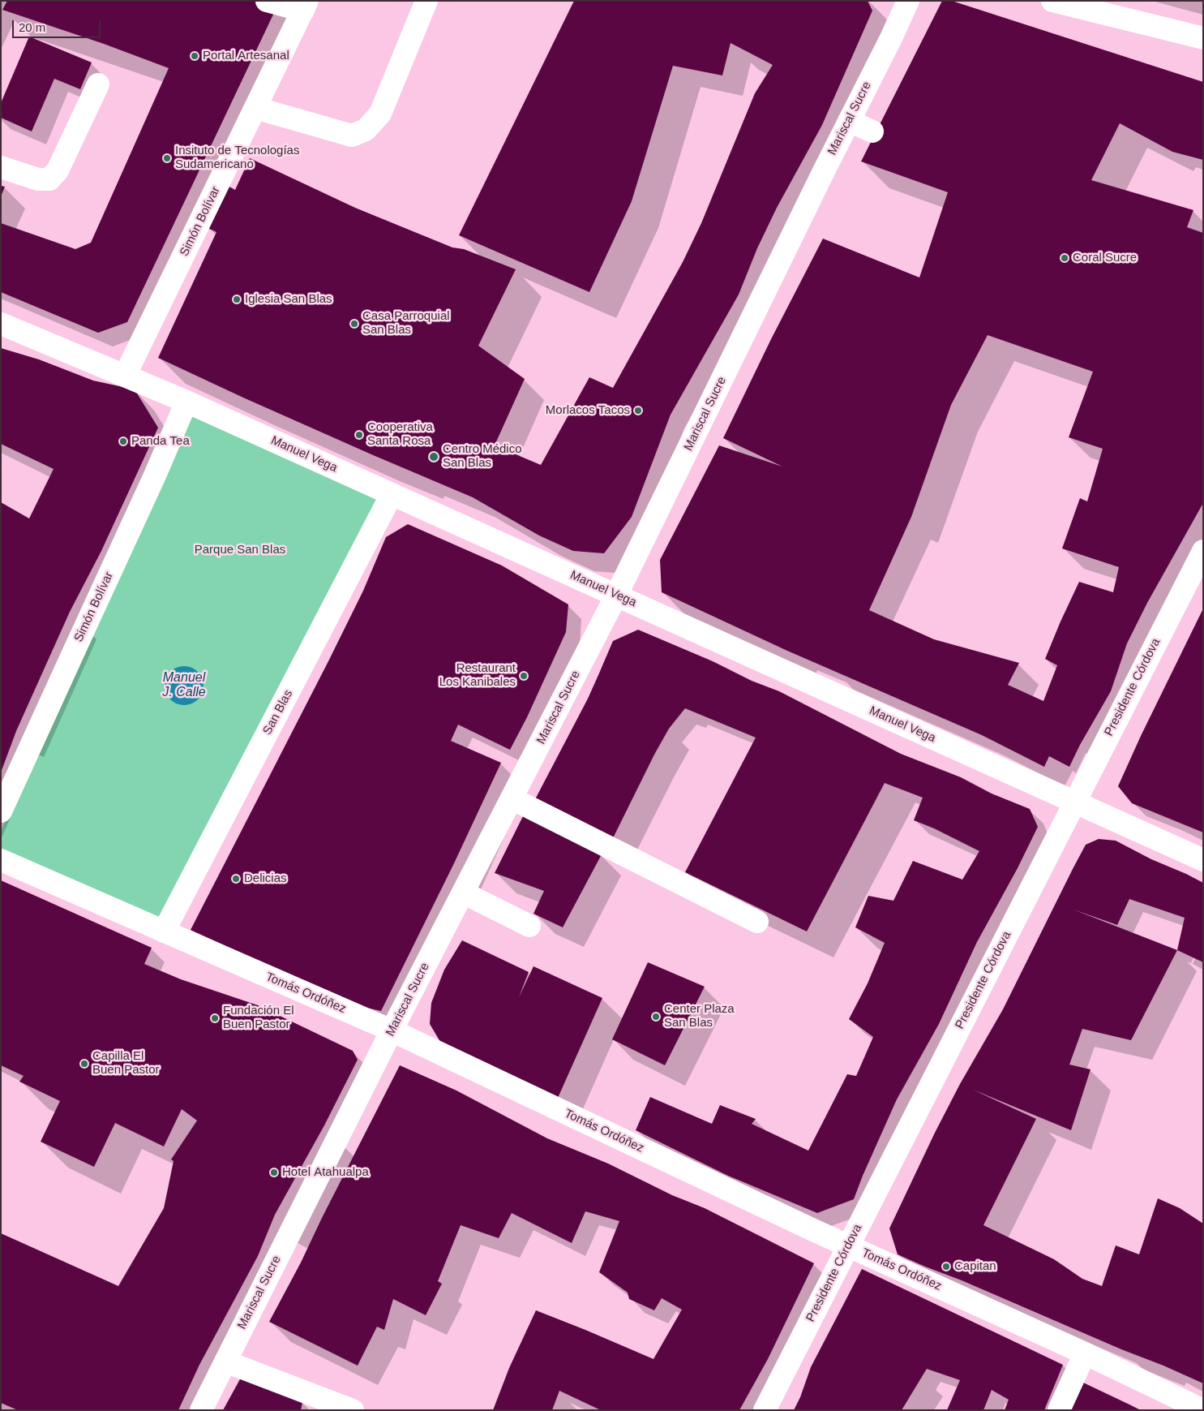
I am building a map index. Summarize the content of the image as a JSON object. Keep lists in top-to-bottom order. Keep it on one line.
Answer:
{"streets":{"street":["Mariscal Sucre","Simón Bolívar","Manuel Vega","Presidente Córdova","San Blas","Tomás Ordóñez"]},"crossings":[["Mariscal Sucre","Manuel Vega"],["Mariscal Sucre","Tomás Ordóñez"],["Simón Bolívar","Manuel Vega"],["Manuel Vega","Presidente Córdova"],["Manuel Vega","San Blas"],["Presidente Córdova","Tomás Ordóñez"],["San Blas","Tomás Ordóñez"]],"water":["Manuel J. Calle"],"parks":["Parque San Blas"],"places":["Portal Artesanal","Insituto de Tecnologías Sudamericano","Coral Sucre","Iglesia San Blas","Casa Parroquial San Blas","Morlacos Tacos","Cooperativa Santa Rosa","Panda Tea","Centro Médico San Blas","Restaurant Los Kanibales","Delicias","Center Plaza San Blas","Fundación El Buen Pastor","Capilla El Buen Pastor","Hotel Atahualpa","Capitan"],"scale_bar":"20 m"}
